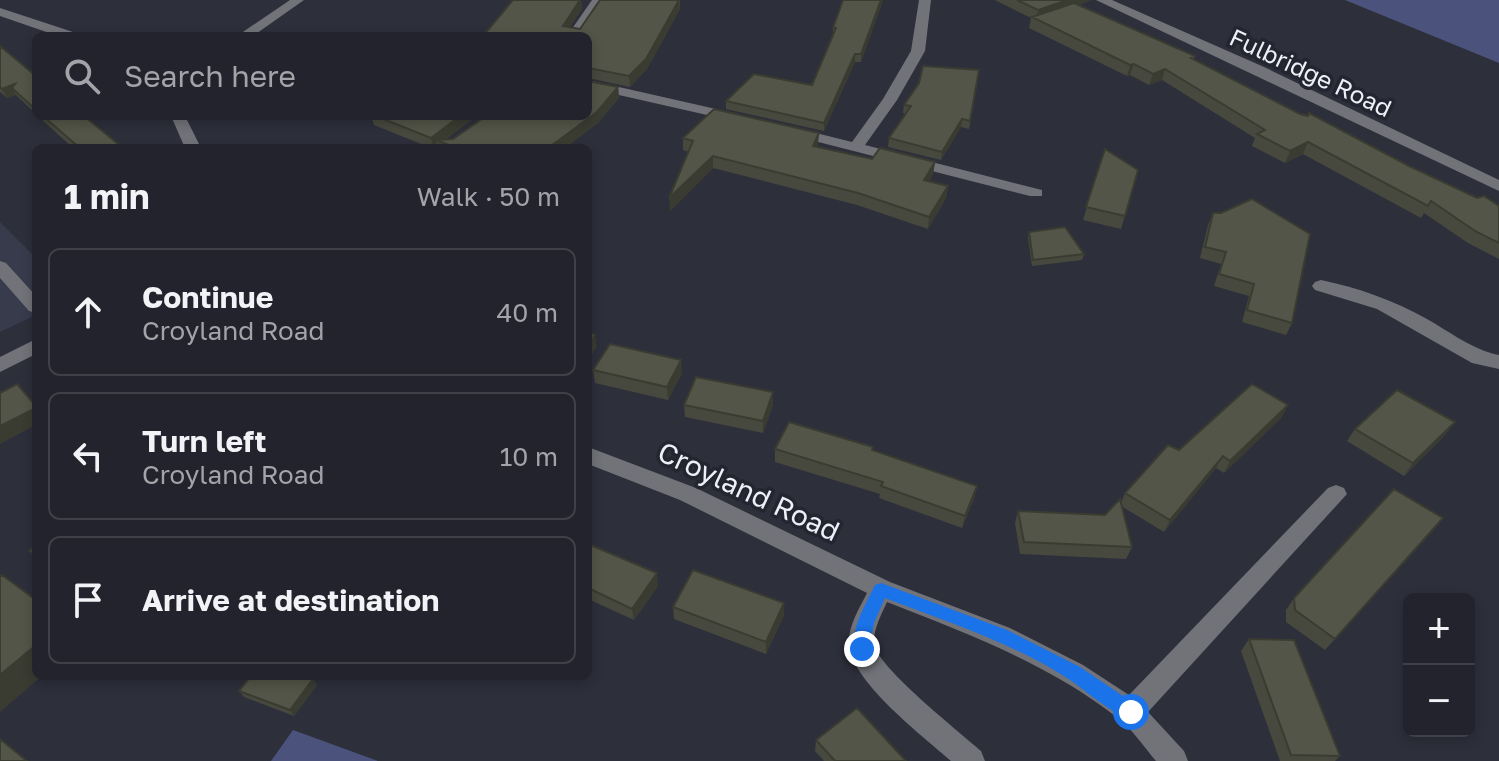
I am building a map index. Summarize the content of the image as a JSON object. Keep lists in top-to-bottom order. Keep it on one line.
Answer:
{"streets":{"street":["Fulbridge Road","Croyland Road"]},"page":{"search":"Search here","heading":["1 min","Walk · 50 m"],"list":[["Continue","Croyland Road","40 m"],["Turn left","Croyland Road","10 m"],"Arrive at destination"],"map_buttons":["+","−"]}}
